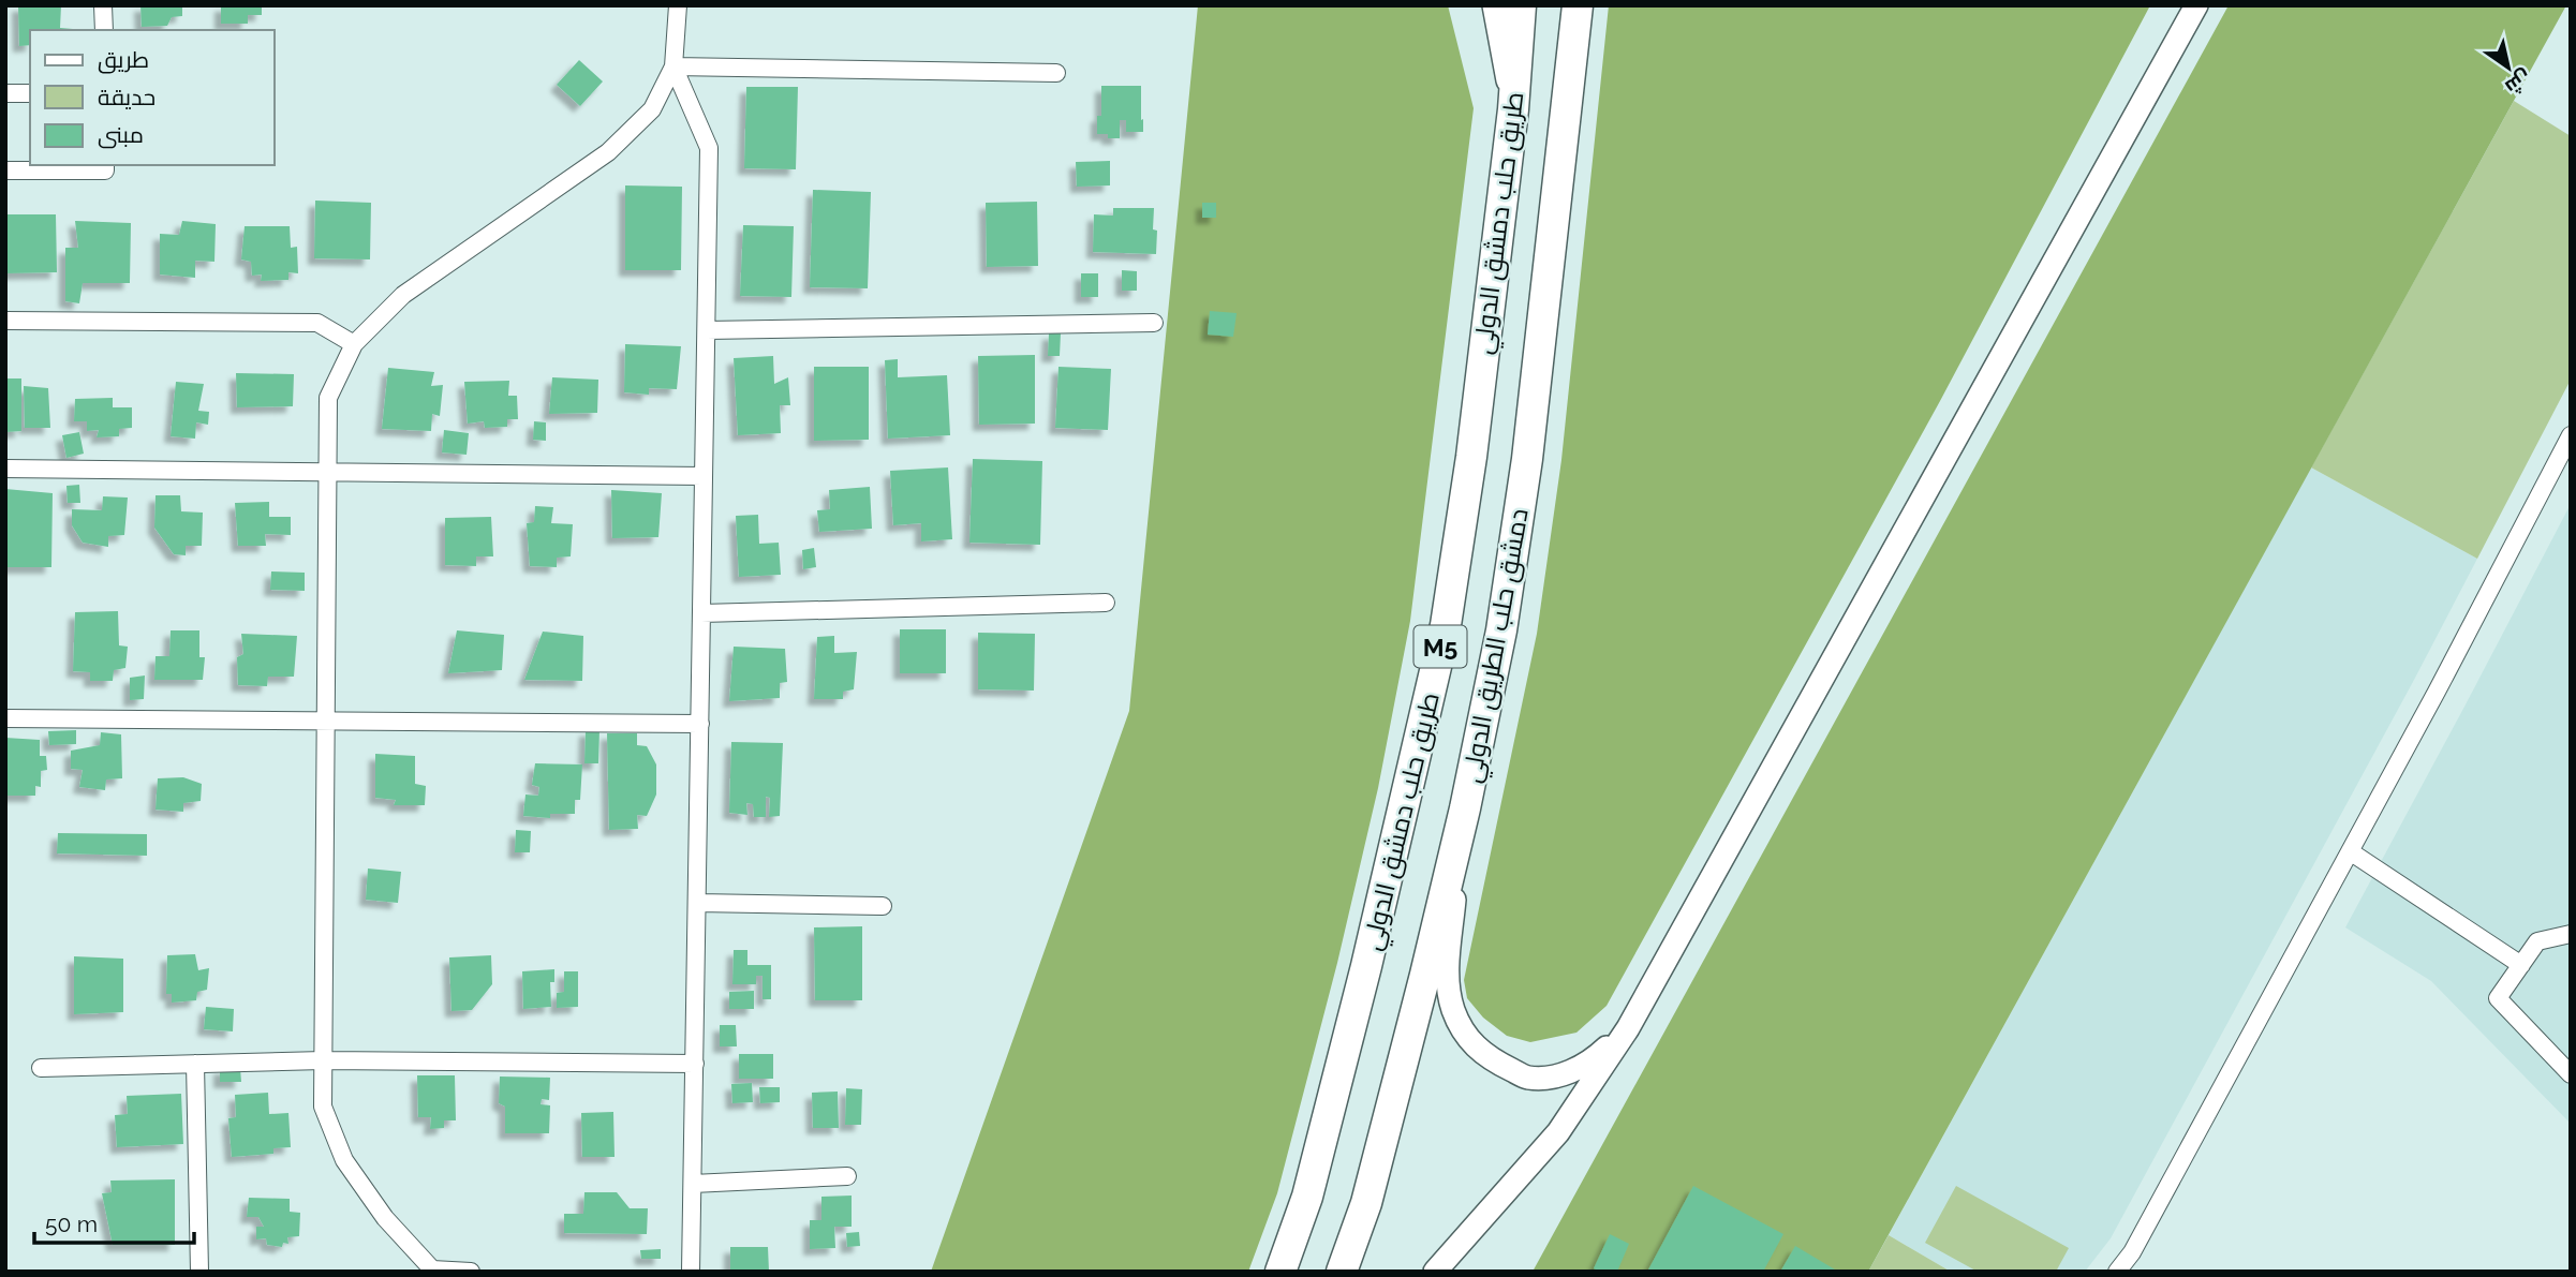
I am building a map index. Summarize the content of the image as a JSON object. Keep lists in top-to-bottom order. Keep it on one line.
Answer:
{"streets":{"highway":["طريق حلب دمشق الدولي","دمشق حلب الطريق الدولي","M5"]},"legend":["طريق","حديقة","مبنى"],"scale_bar":"50 m","north":"bottom right"}
